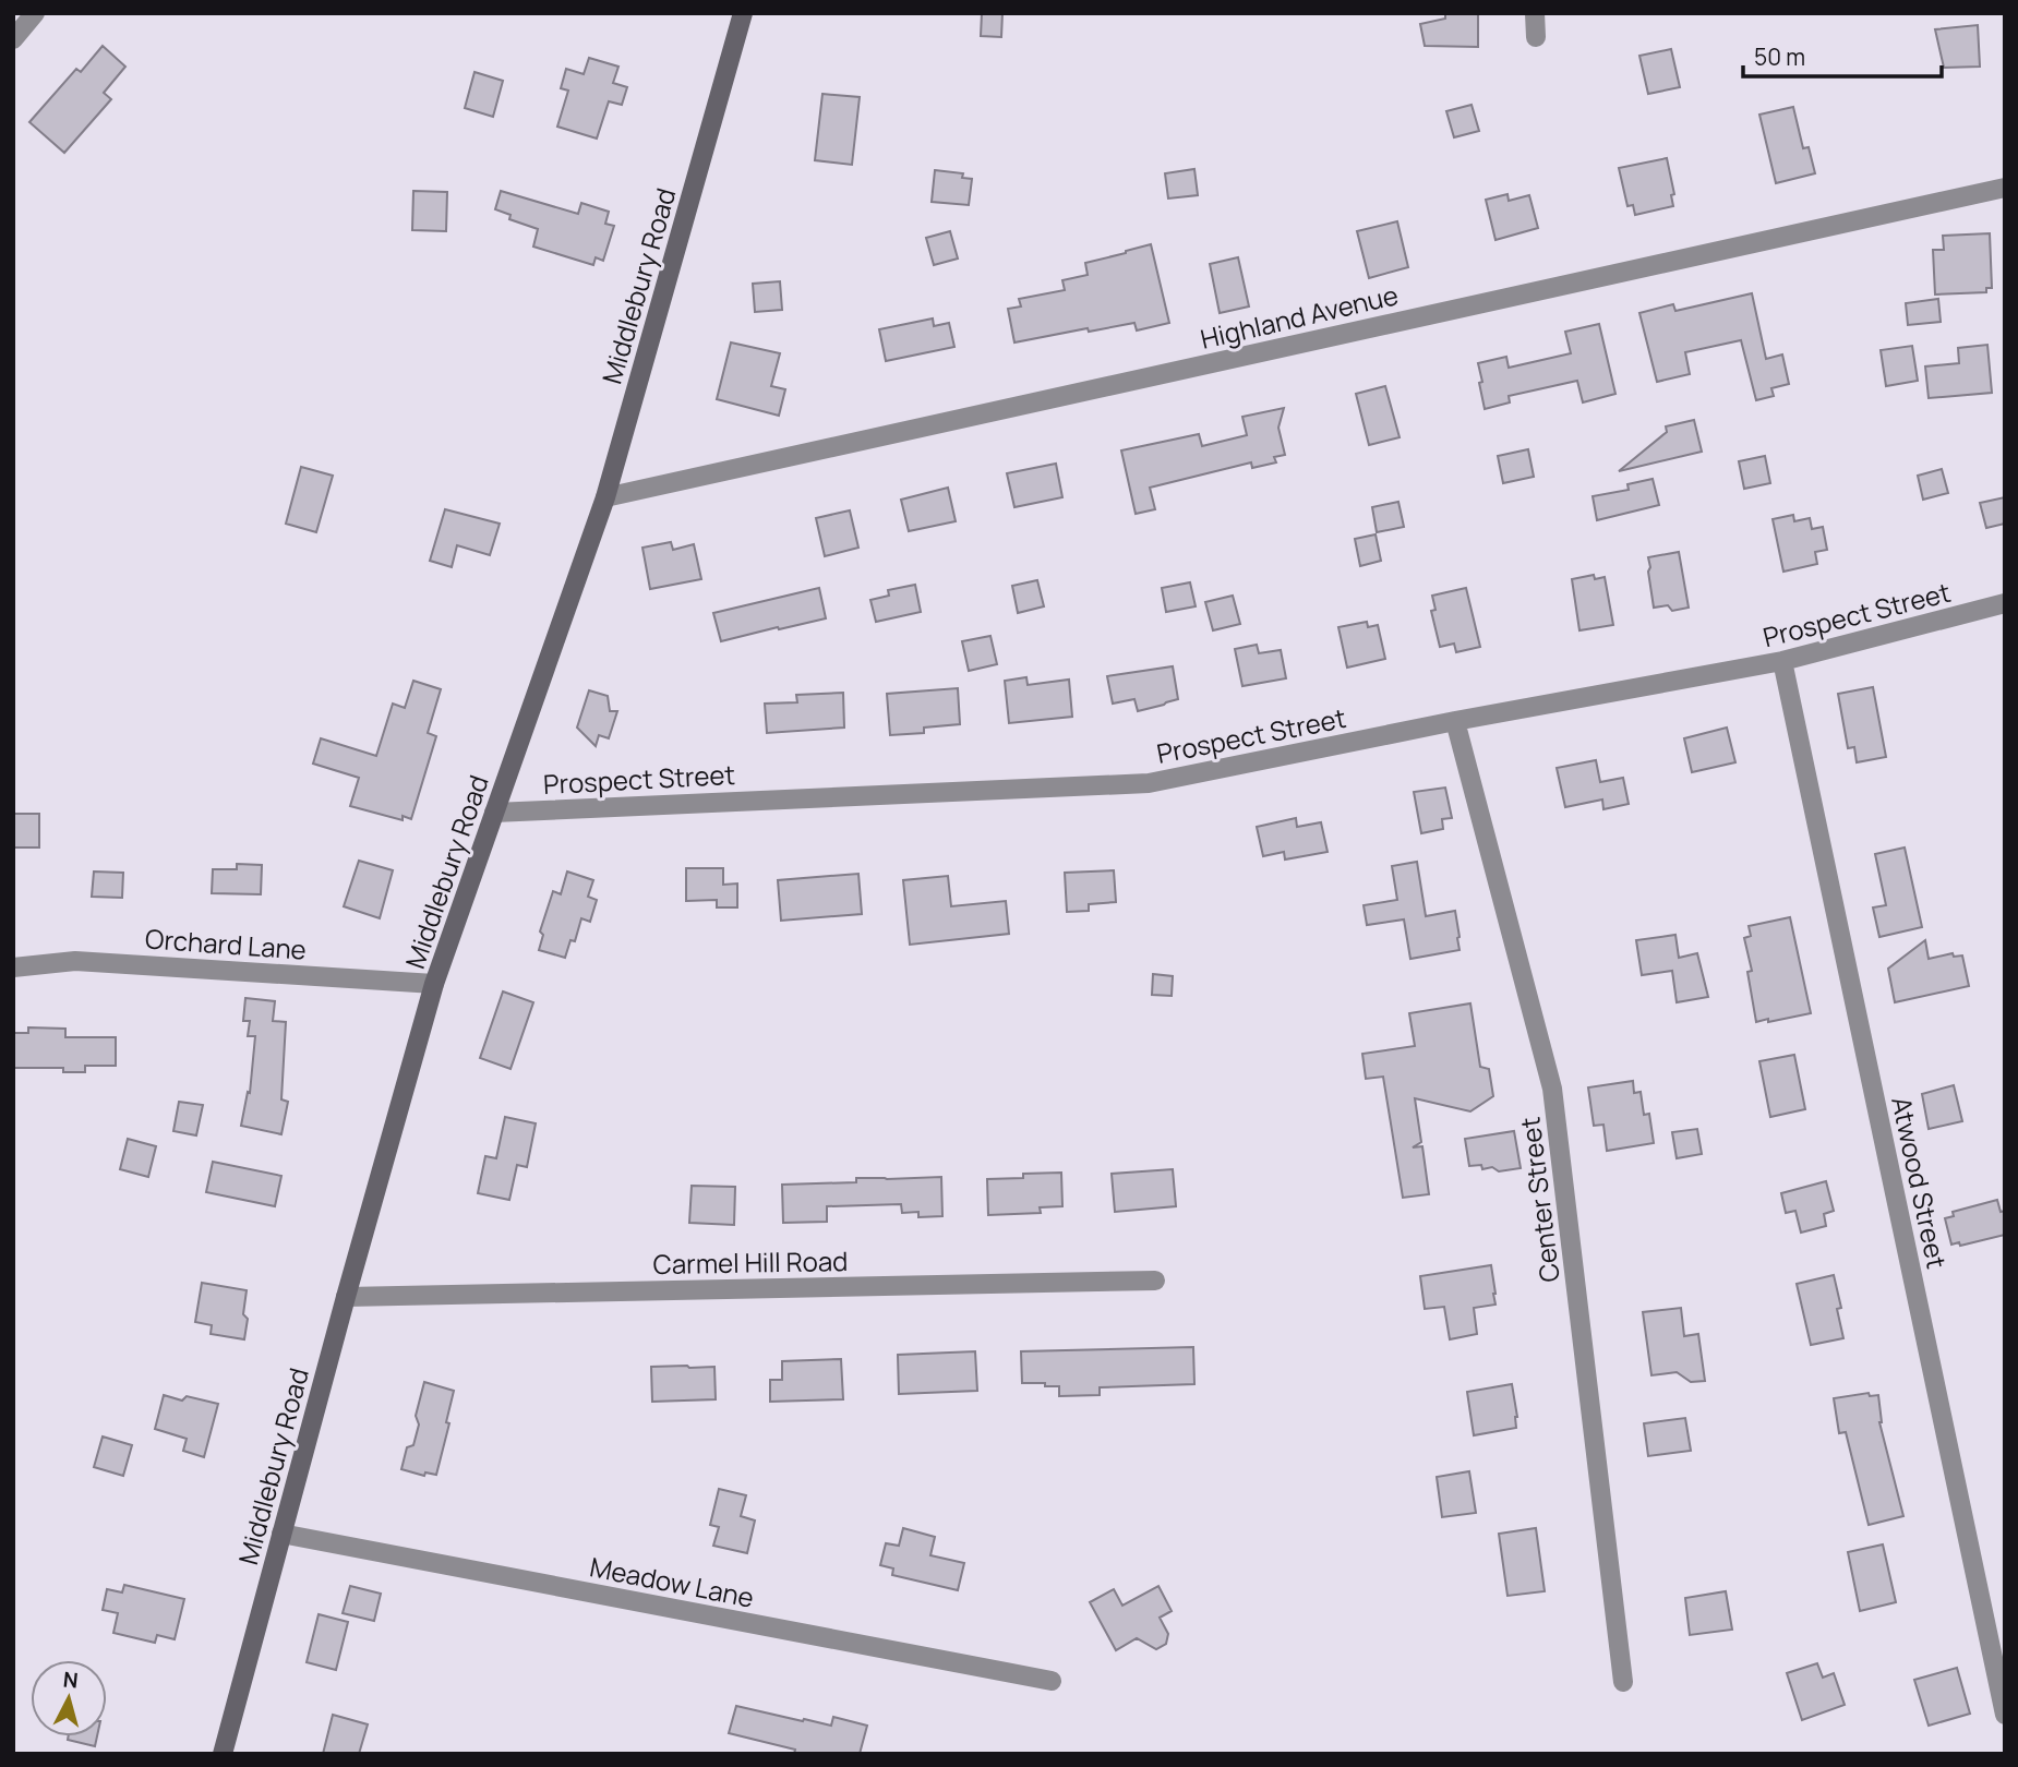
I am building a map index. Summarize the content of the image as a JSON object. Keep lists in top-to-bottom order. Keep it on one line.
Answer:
{"streets":{"street":["Middlebury Road","Highland Avenue","Prospect Street","Orchard Lane","Atwood Street","Center Street","Carmel Hill Road","Meadow Lane"]},"crossings":[["Middlebury Road","Highland Avenue"],["Middlebury Road","Prospect Street"],["Middlebury Road","Orchard Lane"],["Middlebury Road","Carmel Hill Road"],["Middlebury Road","Meadow Lane"],["Prospect Street","Atwood Street"],["Prospect Street","Center Street"]],"scale_bar":"50 m","north":"top"}
